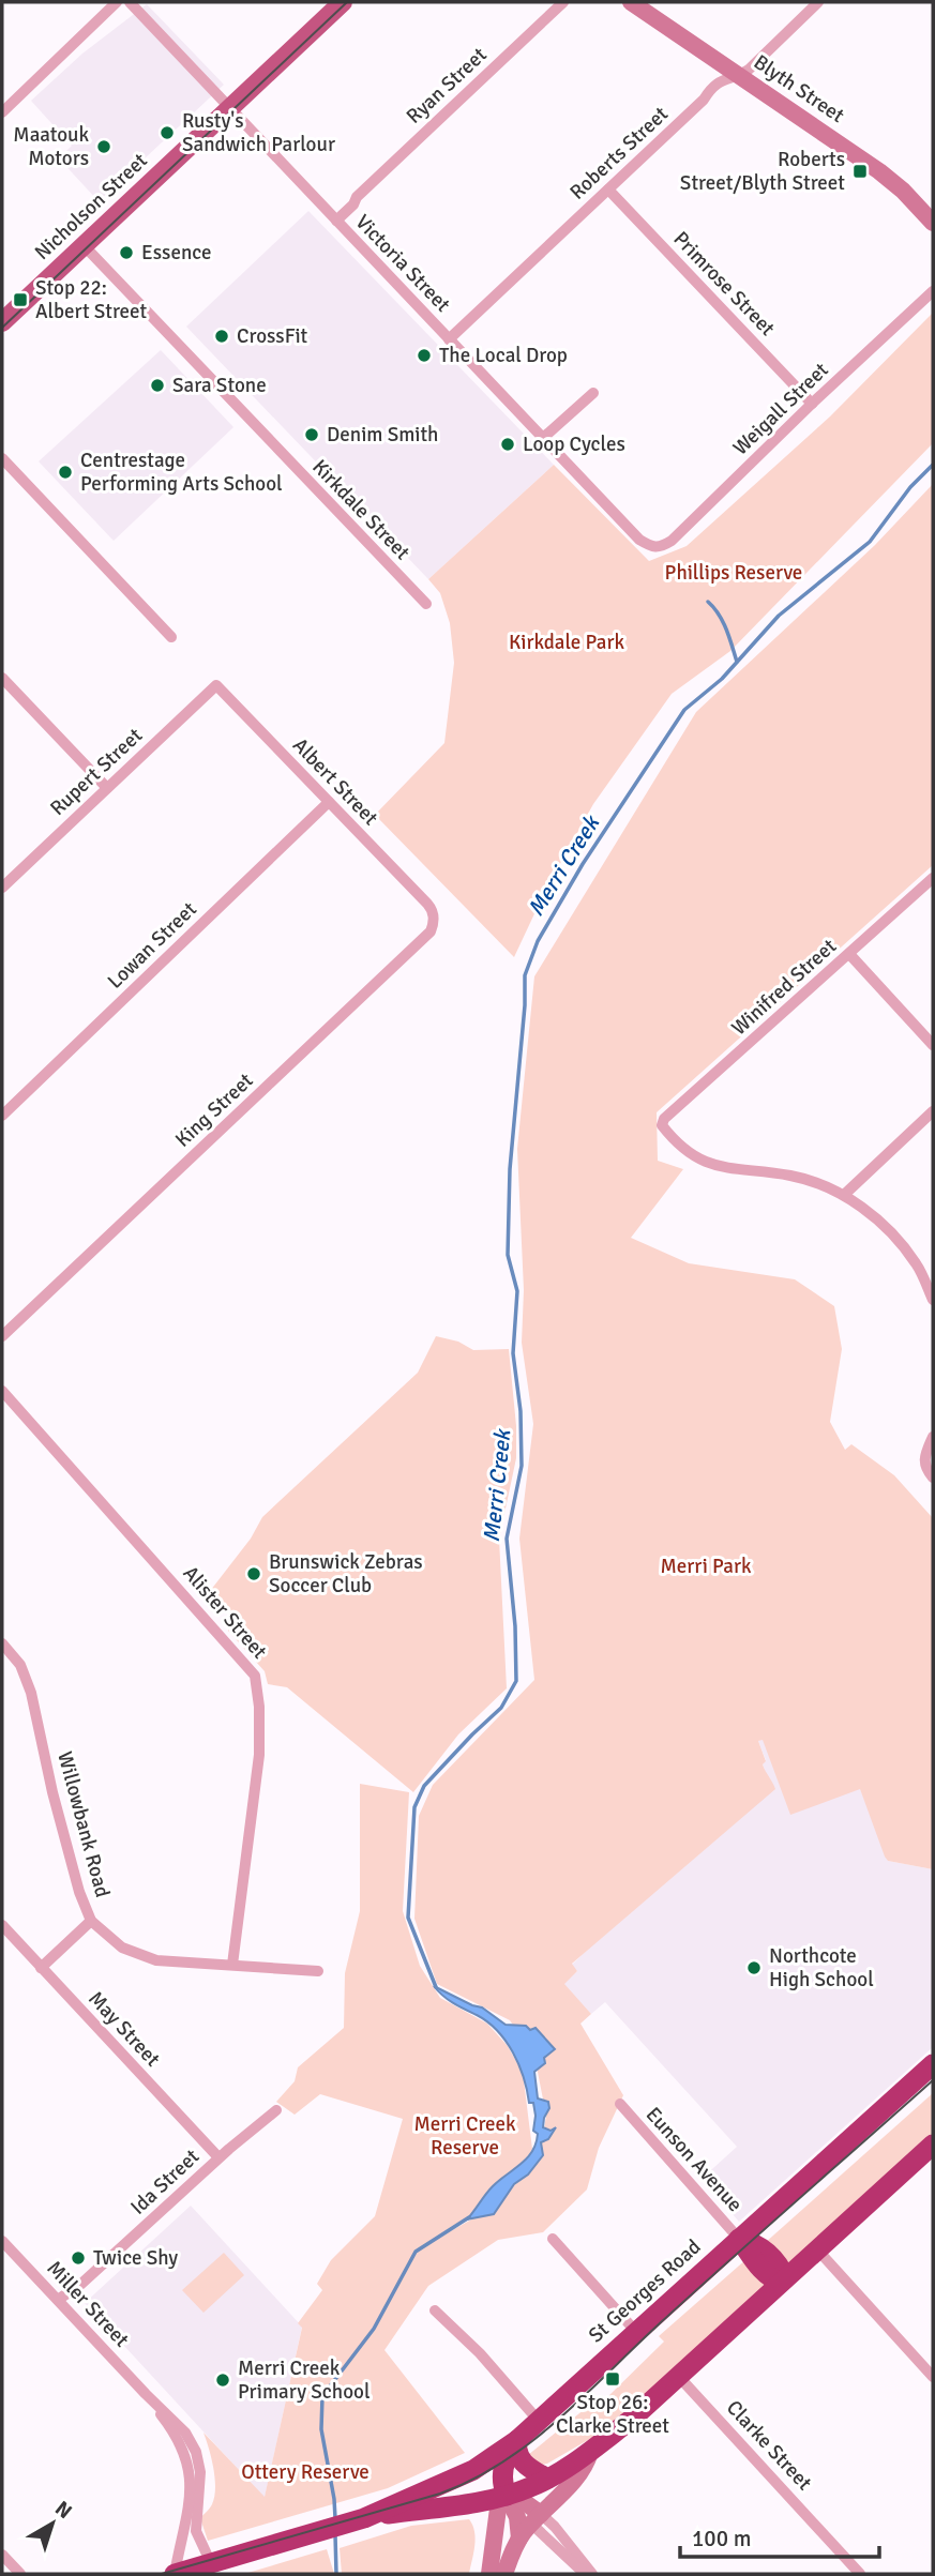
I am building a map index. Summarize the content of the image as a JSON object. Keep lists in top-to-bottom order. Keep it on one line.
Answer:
{"streets":{"highway":["St Georges Road"],"main road":["Nicholson Street"],"street":["Ryan Street","Blyth Street","Roberts Street","Victoria Street","Primrose Street","Weigall Street","Kirkdale Street","Rupert Street","Albert Street","Lowan Street","Winifred Street","King Street","Alister Street","Willowbank Road","May Street","Eunson Avenue","Ida Street","Miller Street","Clarke Street"]},"crossings":[["Ryan Street","Victoria Street"],["Blyth Street","Roberts Street"],["Roberts Street","Victoria Street"],["Roberts Street","Primrose Street"],["Nicholson Street","Victoria Street"],["Nicholson Street","Kirkdale Street"],["Victoria Street","Weigall Street"],["Primrose Street","Weigall Street"],["Rupert Street","Albert Street"],["Albert Street","Lowan Street"],["Albert Street","King Street"],["Alister Street","Willowbank Road"],["May Street","Ida Street"],["Eunson Avenue","St Georges Road"],["Ida Street","Miller Street"],["St Georges Road","Miller Street"],["St Georges Road","Clarke Street"]],"water":["Merri Creek"],"parks":["Phillips Reserve","Kirkdale Park","Merri Park","Merri Creek Reserve","Ottery Reserve"],"places":{"other":["Rusty's Sandwich Parlour","Maatouk Motors","Essence","CrossFit","The Local Drop","Sara Stone","Denim Smith","Loop Cycles","Centrestage Performing Arts School","Brunswick Zebras Soccer Club","Northcote High School","Twice Shy","Merri Creek Primary School"],"transit":["Roberts Street/Blyth Street","Stop 22: Albert Street","Stop 26: Clarke Street"]},"scale_bar":"100 m","north":"top right"}
